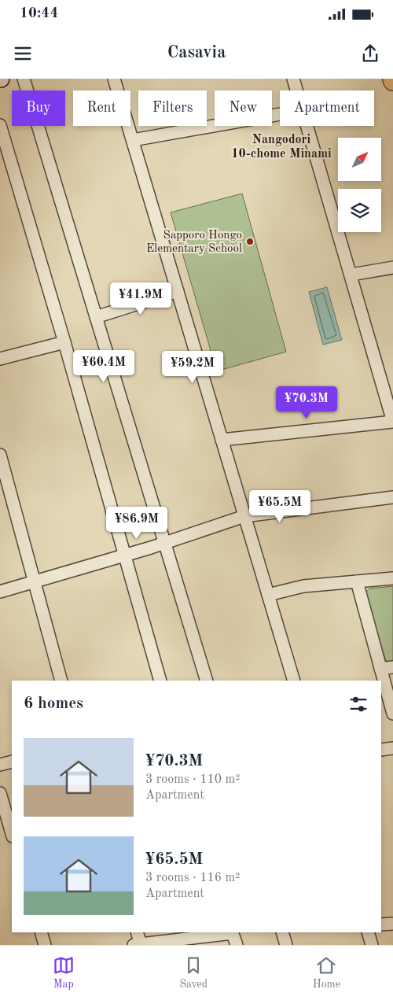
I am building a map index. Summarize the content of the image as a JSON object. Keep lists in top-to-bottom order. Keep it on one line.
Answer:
{"districts":["Nangodori 10-chome Minami"],"places":["Sapporo Hongo Elementary School"],"north":"top right","page":{"status":"10:44","header":"Casavia","chip":["Buy","Rent","Filters","New","Apartment"],"price":["¥41.9M","¥60.4M","¥59.2M","¥70.3M","¥65.5M","¥86.9M"],"heading":"6 homes","list":[{"name":"¥70.3M","note":"3 rooms · 110 m² · Apartment"},{"name":"¥65.5M","note":"3 rooms · 116 m² · Apartment"}],"tabs":["Map","Saved","Home"]}}
